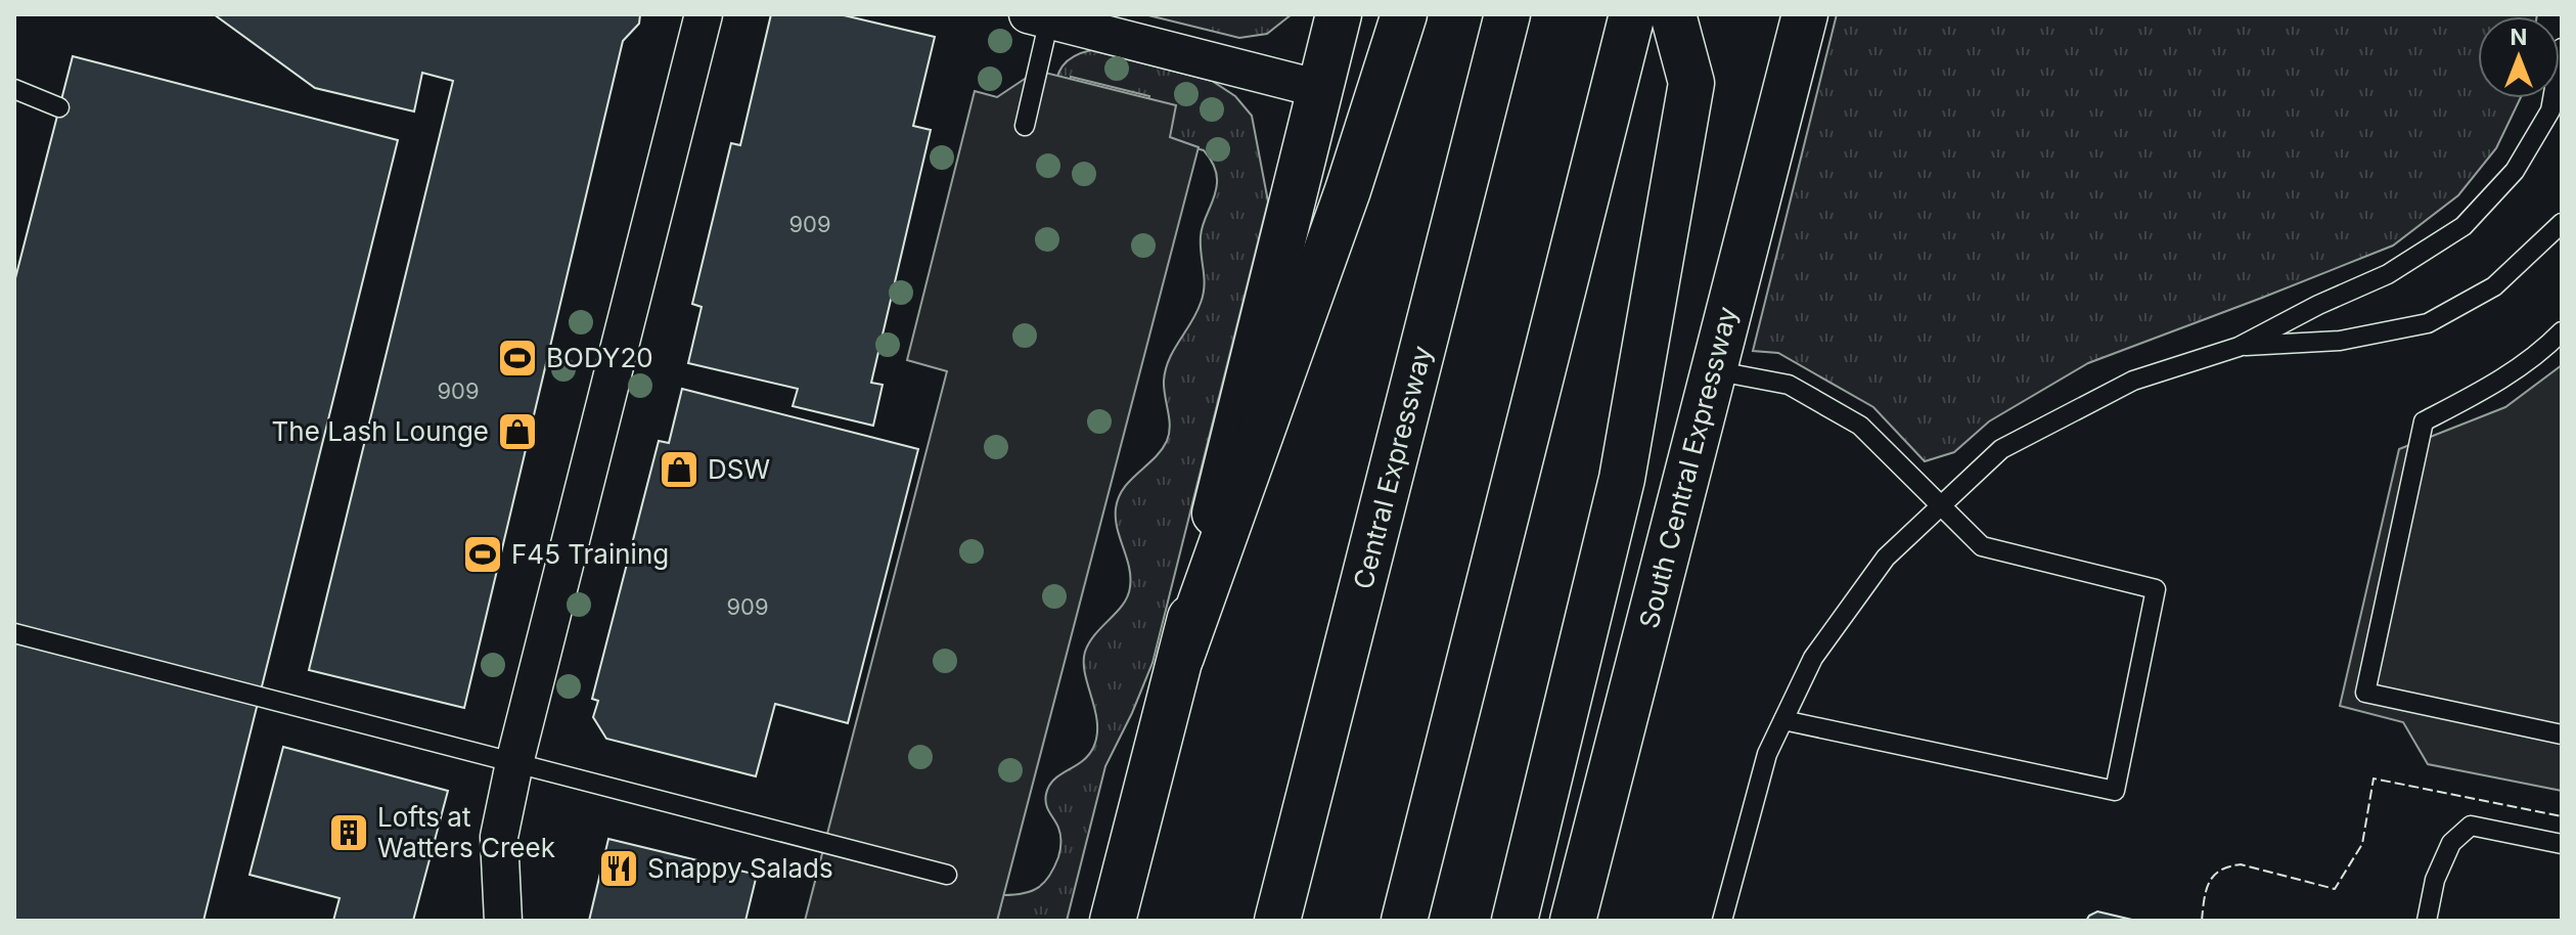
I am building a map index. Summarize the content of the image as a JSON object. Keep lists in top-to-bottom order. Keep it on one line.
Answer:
{"streets":{"main road":["Central Expressway","South Central Expressway"]},"places":{"sports":["BODY20","F45 Training"],"shop":["The Lash Lounge","DSW"],"building":["Lofts at Watters Creek"],"restaurant":["Snappy Salads"]},"house_numbers":["909","909","909"],"north":"top"}
